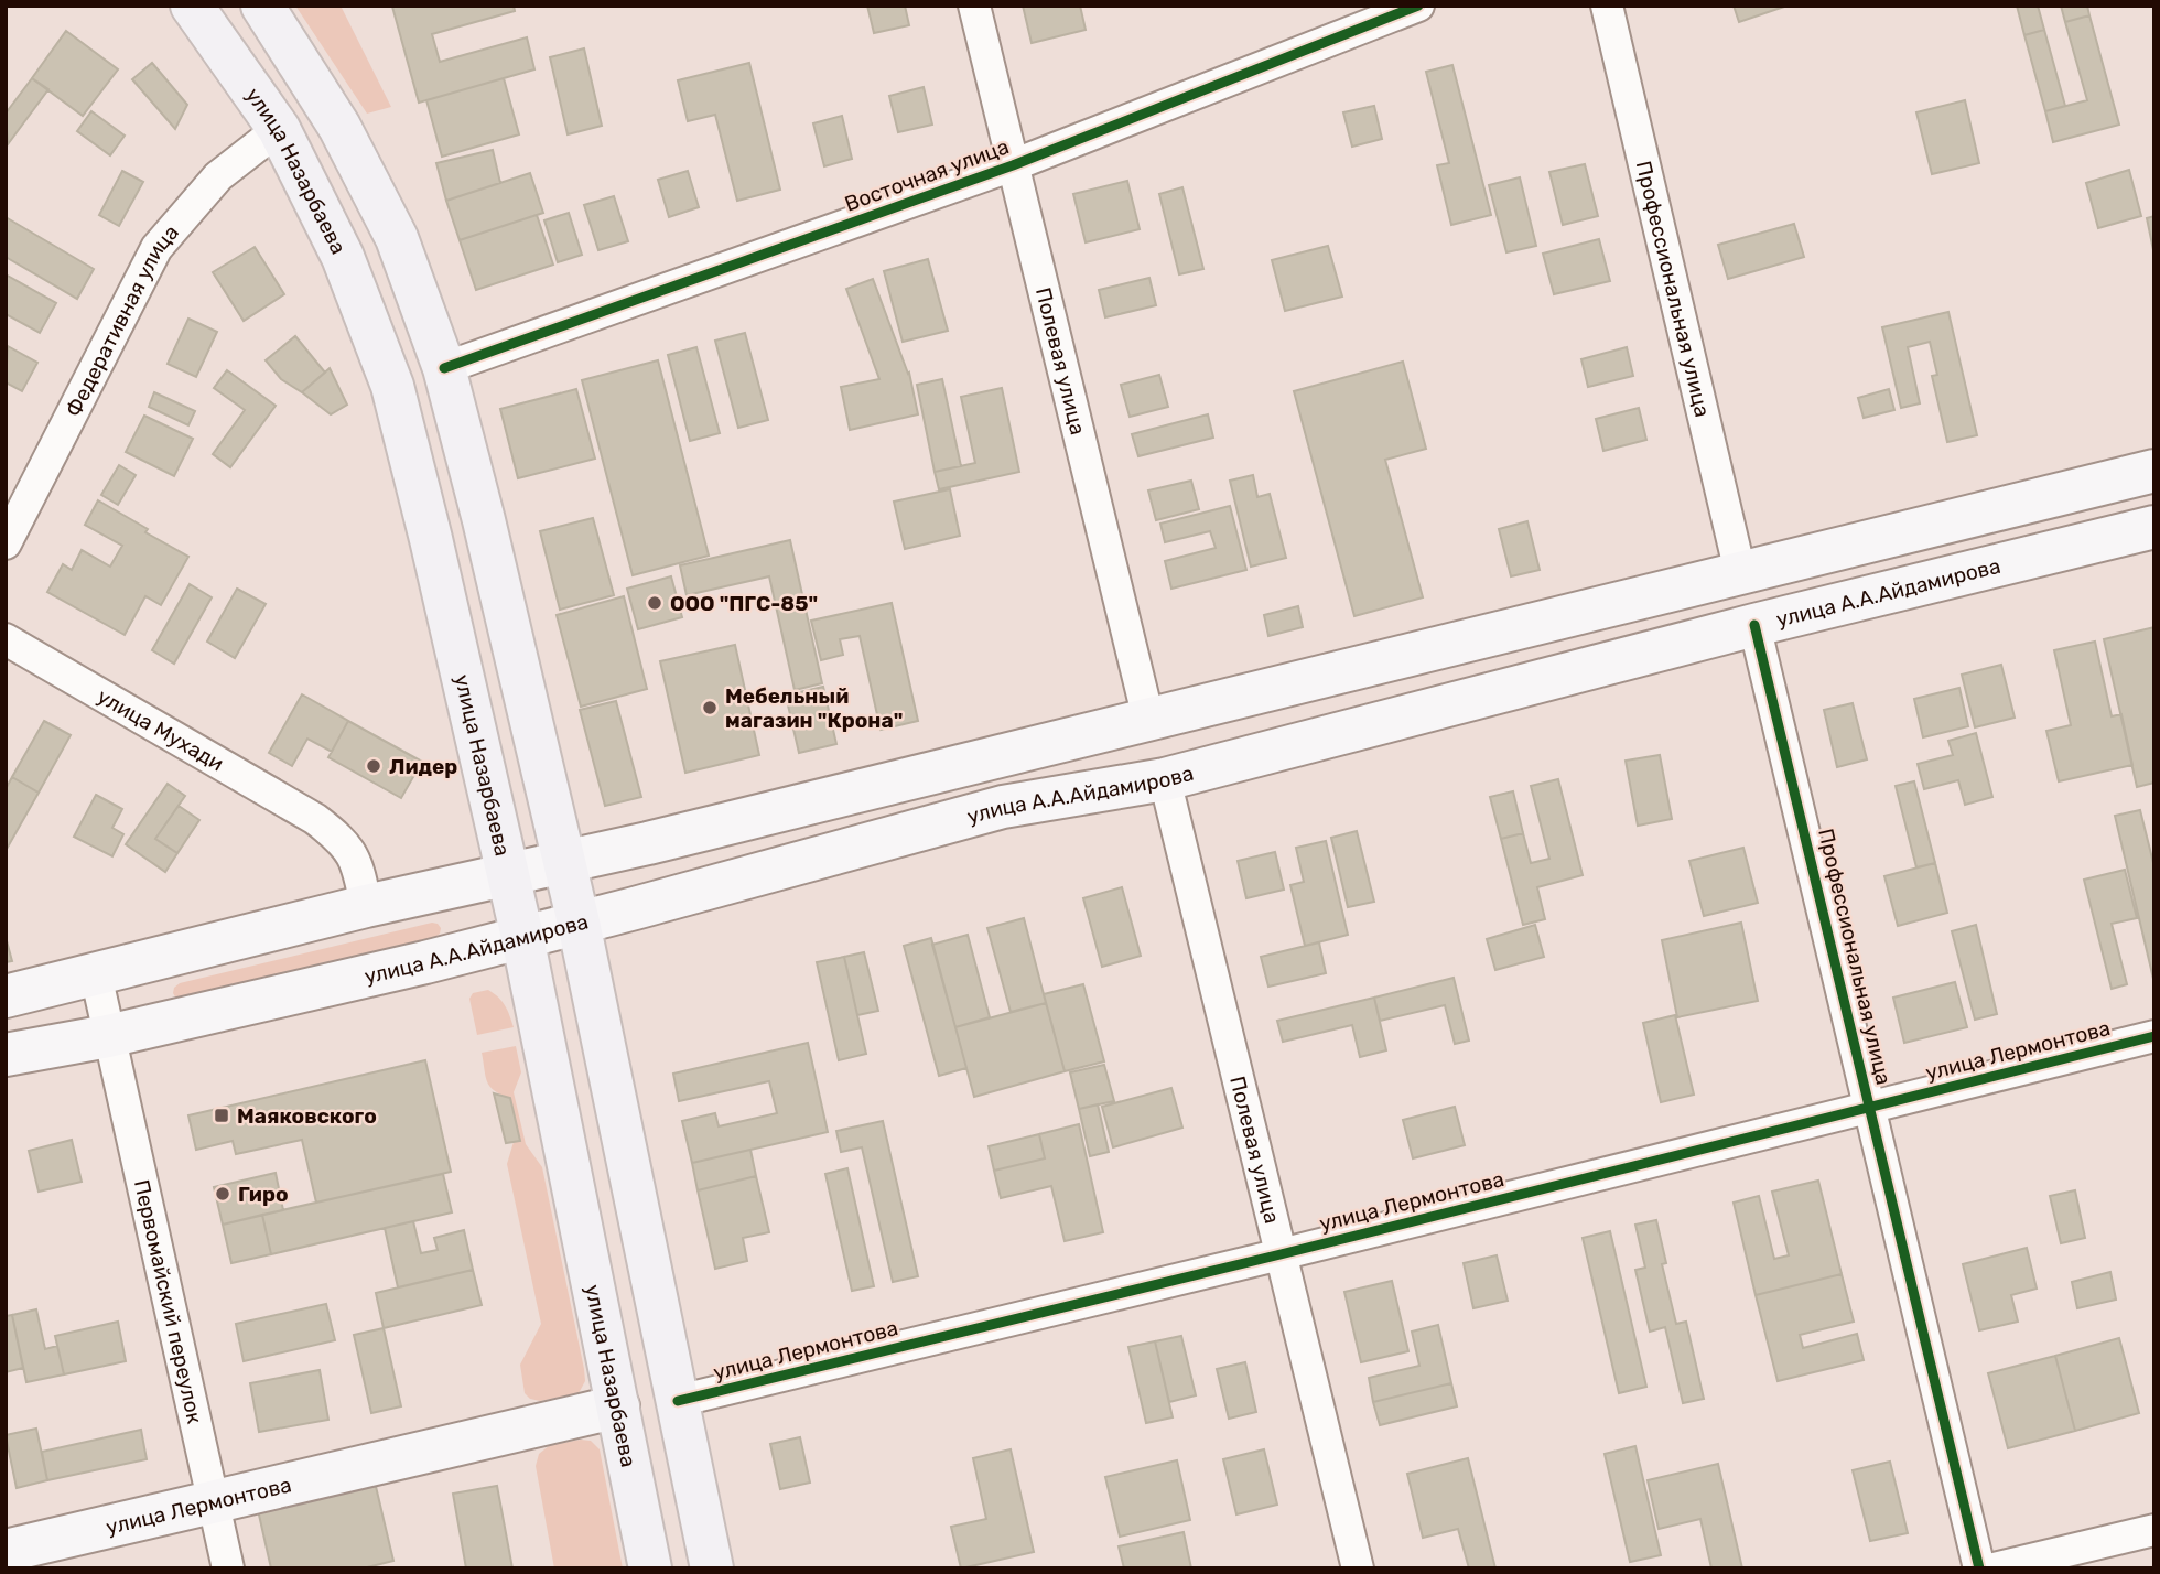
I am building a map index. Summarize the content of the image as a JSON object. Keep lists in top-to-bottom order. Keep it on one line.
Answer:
{"streets":{"main road":["улица Назарбаева","улица А.А.Айдамирова","улица Лермонтова"],"street":["Восточная улица","Профессиональная улица","Федеративная улица","Полевая улица","улица Мухади","Первомайский переулок"]},"crossings":[["улица Назарбаева","Федеративная улица"],["улица Назарбаева","улица А.А.Айдамирова"],["улица Назарбаева","улица Лермонтова"],["Восточная улица","Полевая улица"],["Профессиональная улица","улица А.А.Айдамирова"],["Профессиональная улица","улица Лермонтова"],["Полевая улица","улица А.А.Айдамирова"],["Полевая улица","улица Лермонтова"],["улица А.А.Айдамирова","Первомайский переулок"],["улица Лермонтова","Первомайский переулок"]],"places":{"other":["ООО \"ПГС-85\"","Мебельный магазин \"Крона\"","Лидер","Гиро"],"transit":["Маяковского"]}}
